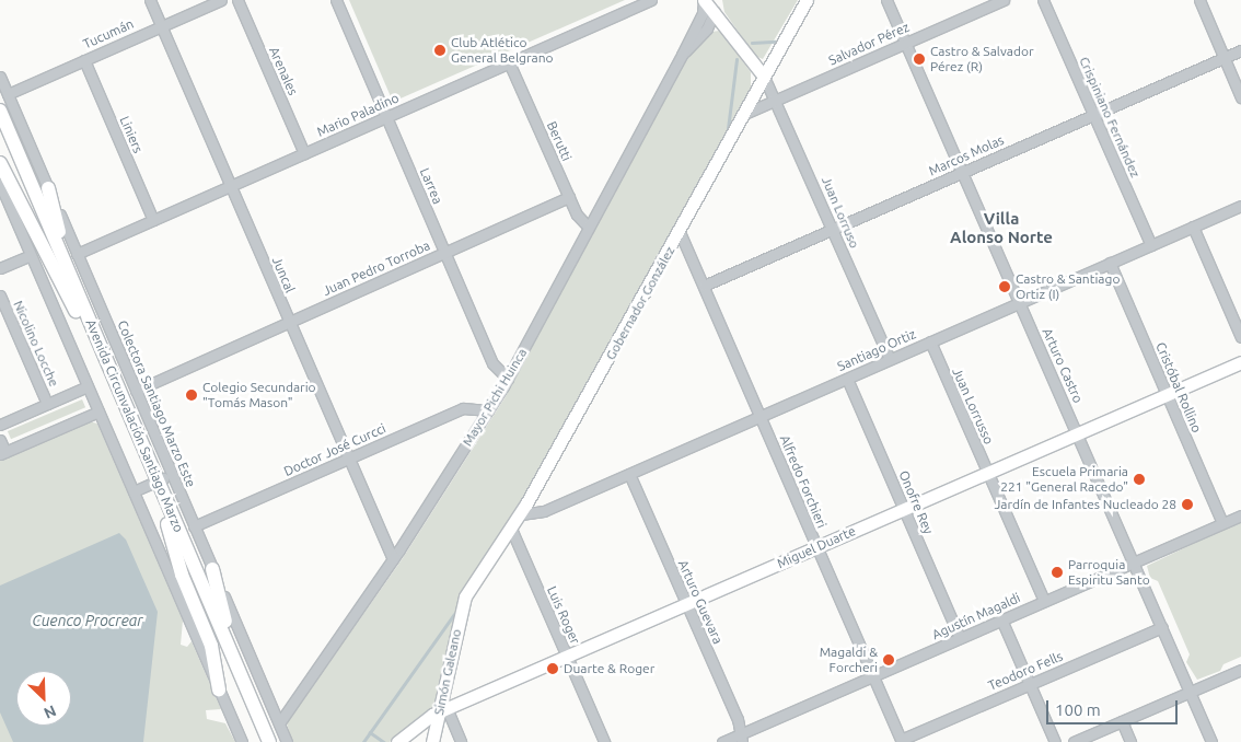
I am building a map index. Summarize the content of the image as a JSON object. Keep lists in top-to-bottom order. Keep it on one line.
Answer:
{"streets":{"highway":["Avenida Circunvalación Santiago Marzo"],"main road":["Gobernador González","Miguel Duarte","Simón Galeano"],"street":["Tucumán","Salvador Pérez","Arenales","Mario Paladino","Crispiniano Fernández","Liniers","Berutti","Marcos Molas","Larrea","Juan Lorruso","Juan Pedro Torroba","Juncal","Nicolino Locche","Santiago Ortiz","Arturo Castro","Cristóbal Rollino","Mayor Pichi Huinca","Colectora Santiago Marzo Este","Juan Lorrusso","Doctor José Curcci","Alfredo Forchieri","Onofre Rey","Arturo Guevara","Luis Roger","Agustín Magaldi","Teodoro Fells"]},"crossings":[["Tucumán","Liniers"],["Tucumán","Juncal"],["Tucumán","Colectora Santiago Marzo Este"],["Salvador Pérez","Juan Lorruso"],["Salvador Pérez","Gobernador González"],["Salvador Pérez","Arturo Castro"],["Arenales","Mario Paladino"],["Mario Paladino","Liniers"],["Mario Paladino","Berutti"],["Mario Paladino","Larrea"],["Mario Paladino","Juncal"],["Mario Paladino","Colectora Santiago Marzo Este"],["Crispiniano Fernández","Marcos Molas"],["Crispiniano Fernández","Santiago Ortiz"],["Berutti","Juan Pedro Torroba"],["Berutti","Mayor Pichi Huinca"],["Marcos Molas","Juan Lorruso"],["Marcos Molas","Arturo Castro"],["Marcos Molas","Alfredo Forchieri"],["Larrea","Juan Pedro Torroba"],["Larrea","Mayor Pichi Huinca"],["Juan Lorruso","Gobernador González"],["Juan Lorruso","Santiago Ortiz"],["Juan Pedro Torroba","Juncal"],["Juan Pedro Torroba","Colectora Santiago Marzo Este"],["Juncal","Mayor Pichi Huinca"],["Juncal","Doctor José Curcci"],["Gobernador González","Santiago Ortiz"],["Gobernador González","Alfredo Forchieri"],["Gobernador González","Luis Roger"],["Gobernador González","Simón Galeano"],["Santiago Ortiz","Arturo Castro"],["Santiago Ortiz","Cristóbal Rollino"],["Santiago Ortiz","Juan Lorrusso"],["Santiago Ortiz","Alfredo Forchieri"],["Santiago Ortiz","Onofre Rey"],["Santiago Ortiz","Arturo Guevara"],["Arturo Castro","Miguel Duarte"],["Arturo Castro","Agustín Magaldi"],["Arturo Castro","Teodoro Fells"],["Cristóbal Rollino","Miguel Duarte"],["Cristóbal Rollino","Agustín Magaldi"],["Mayor Pichi Huinca","Colectora Santiago Marzo Este"],["Mayor Pichi Huinca","Doctor José Curcci"],["Colectora Santiago Marzo Este","Doctor José Curcci"],["Juan Lorrusso","Miguel Duarte"],["Juan Lorrusso","Agustín Magaldi"],["Alfredo Forchieri","Miguel Duarte"],["Alfredo Forchieri","Agustín Magaldi"],["Alfredo Forchieri","Teodoro Fells"],["Onofre Rey","Miguel Duarte"],["Onofre Rey","Agustín Magaldi"],["Miguel Duarte","Arturo Guevara"],["Miguel Duarte","Luis Roger"],["Miguel Duarte","Simón Galeano"],["Arturo Guevara","Agustín Magaldi"]],"districts":["Villa Alonso Norte"],"water":["Cuenco Procrear"],"places":["Club Atlético General Belgrano","Castro & Salvador Pérez (R)","Castro & Santiago Ortiz (I)","Colegio Secundario \"Tomás Mason\"","Escuela Primaria 221 \"General Racedo\"","Jardín de Infantes Nucleado 28","Parroquia Espiritu Santo","Magaldi & Forcheri","Duarte & Roger"],"scale_bar":"100 m","north":"bottom right"}
